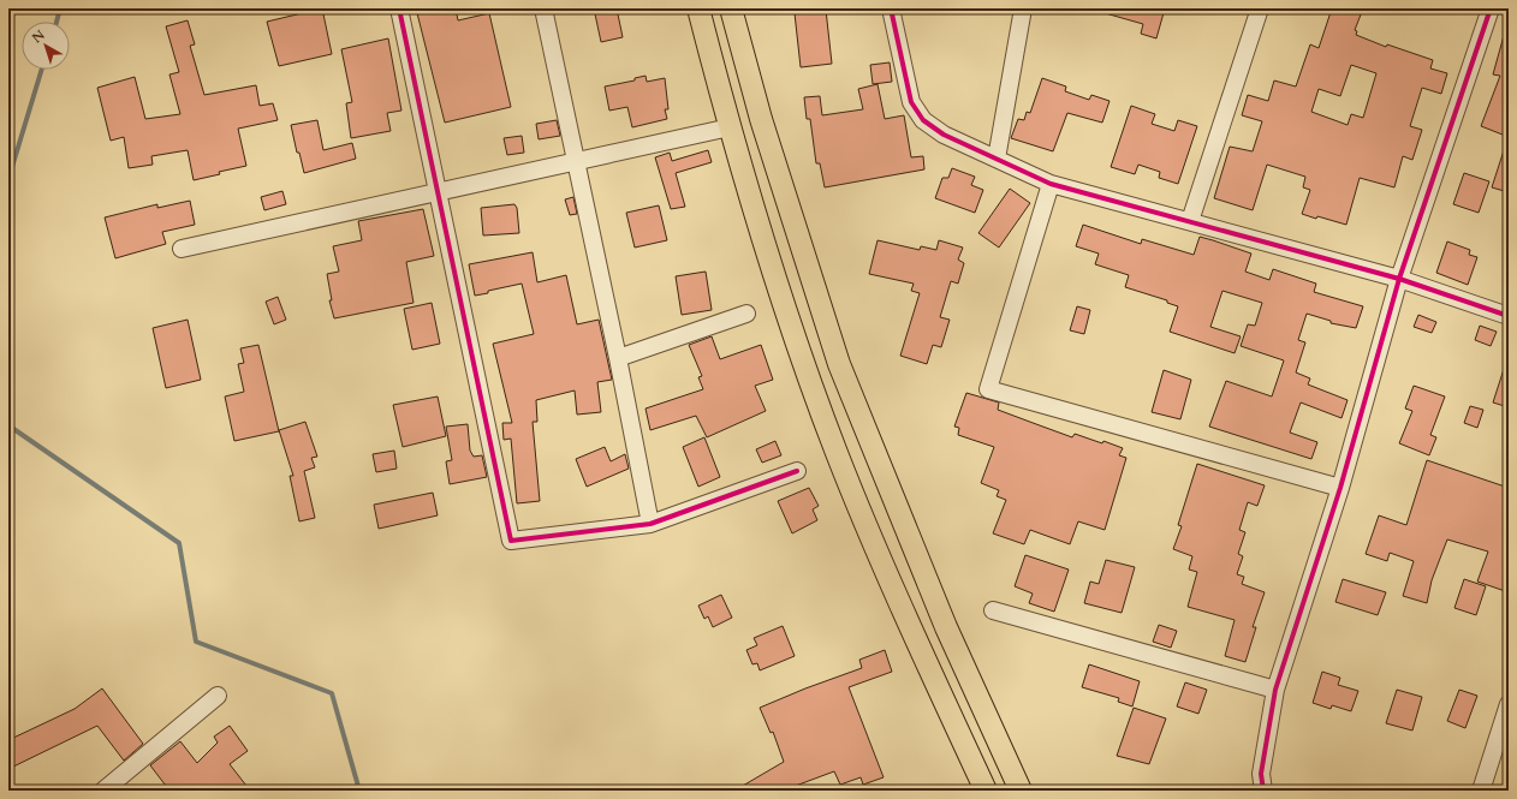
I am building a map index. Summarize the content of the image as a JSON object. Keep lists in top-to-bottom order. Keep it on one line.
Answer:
{"north":"top left"}
